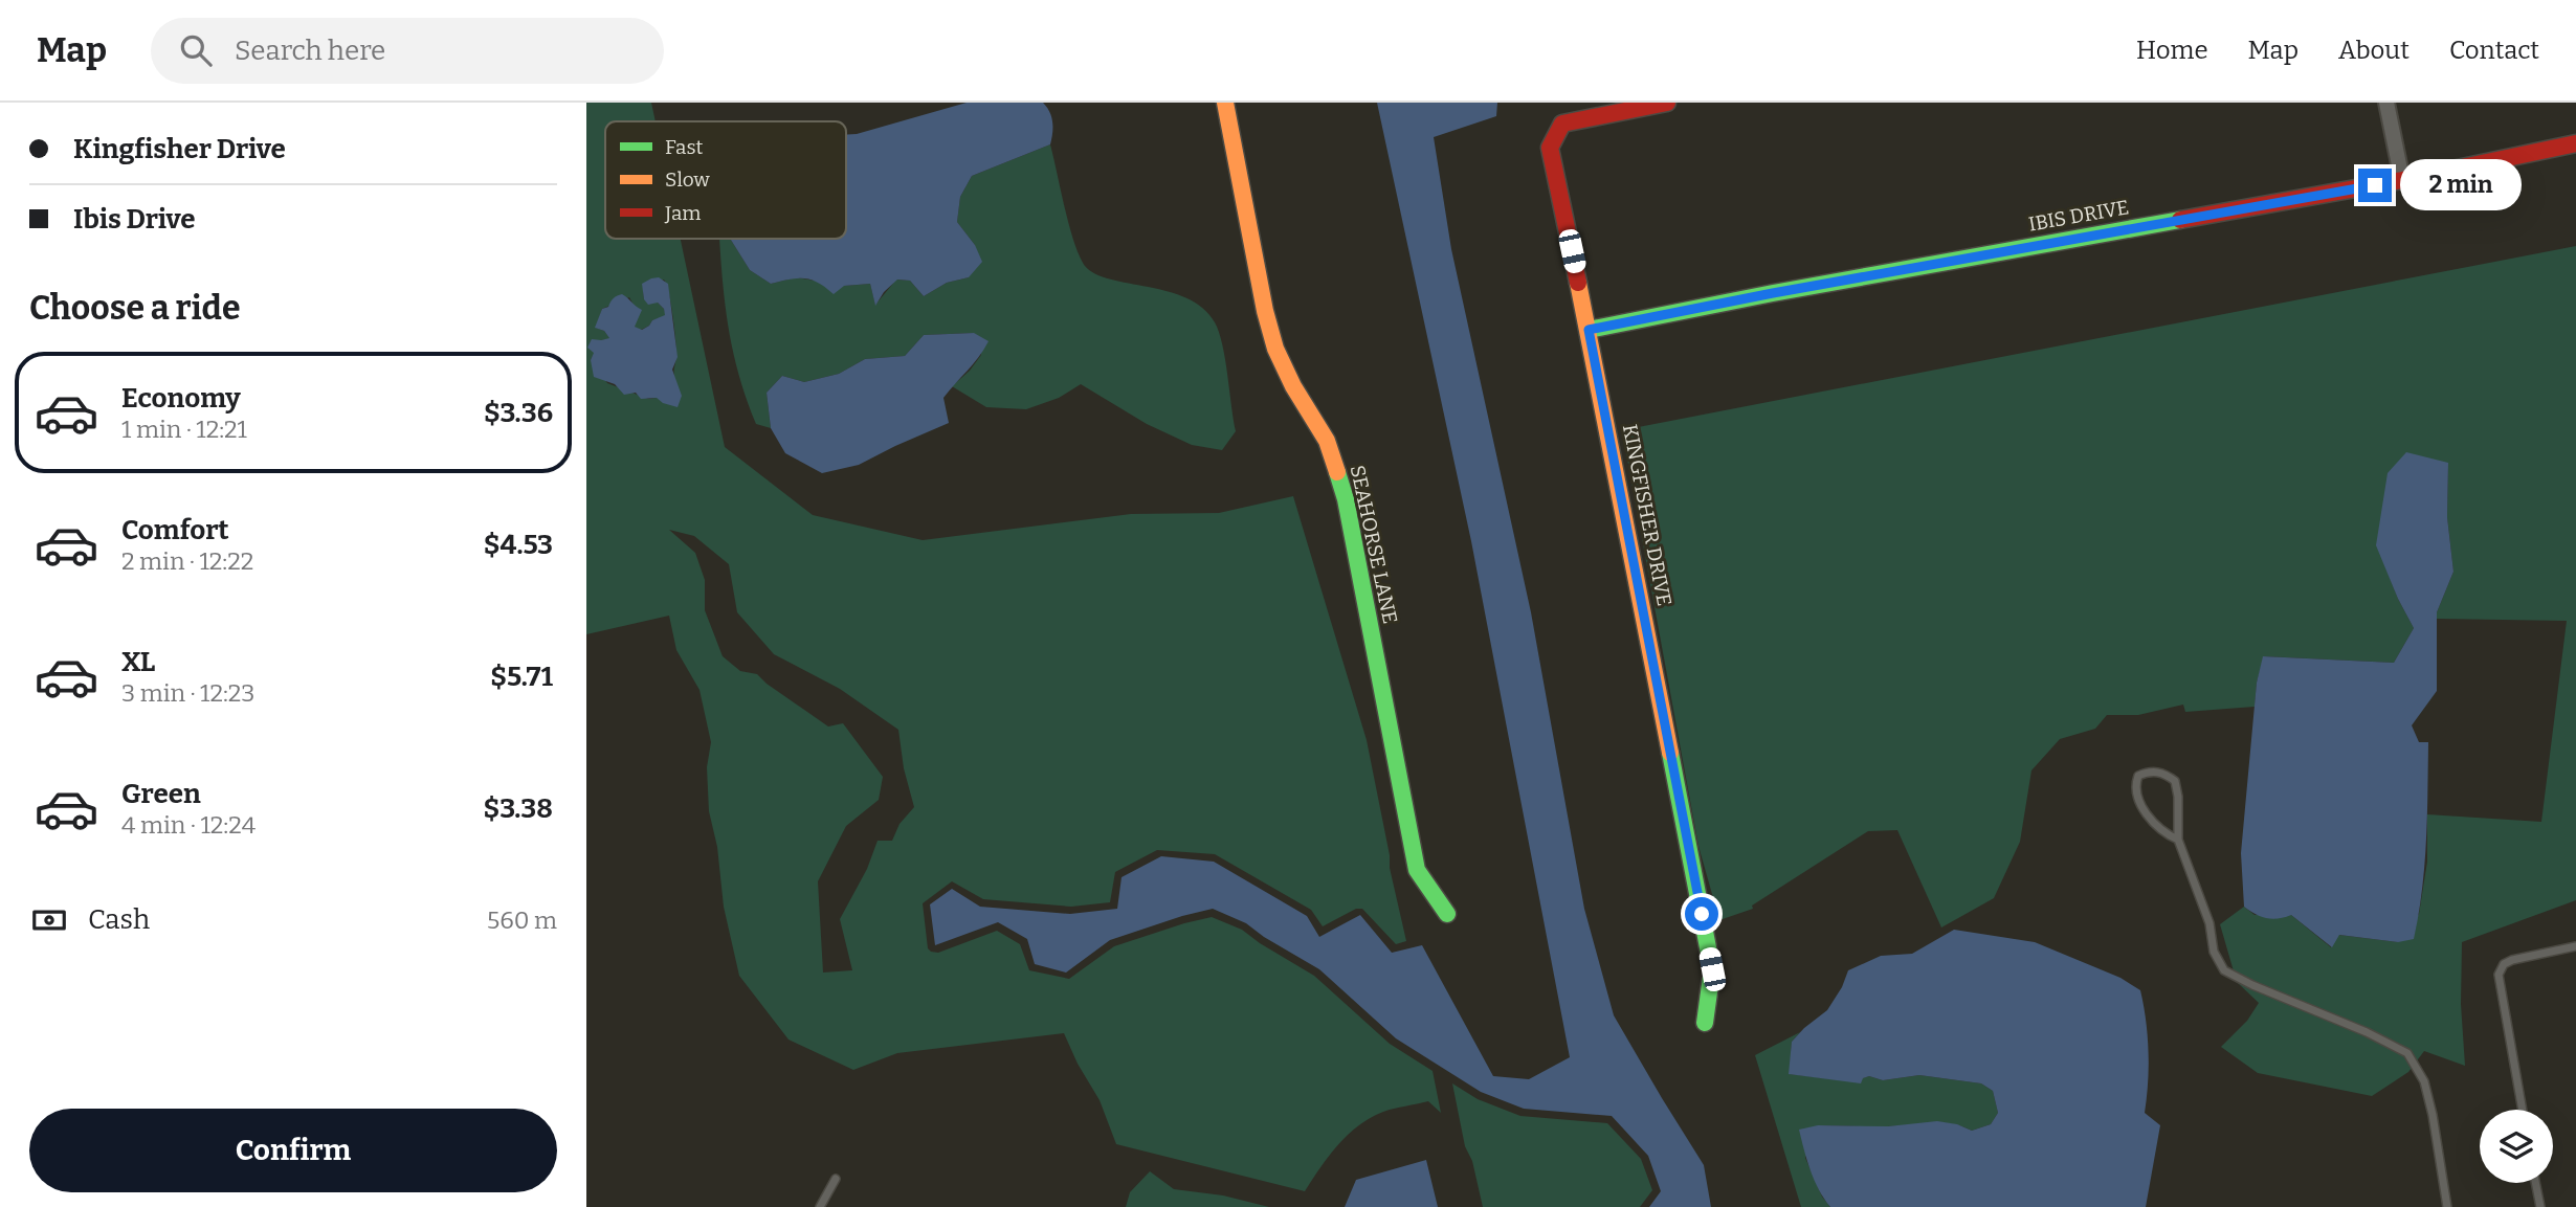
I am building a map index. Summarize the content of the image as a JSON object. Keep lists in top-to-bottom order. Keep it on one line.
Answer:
{"streets":{"street":["IBIS DRIVE","KINGFISHER DRIVE","SEAHORSE LANE"]},"crossings":[["IBIS DRIVE","KINGFISHER DRIVE"]],"legend":["Fast","Slow","Jam"],"page":{"header":"Map","search":"Search here","nav":["Home","Map","About","Contact"],"banner":["Kingfisher Drive","Ibis Drive"],"bubble":"2 min","heading":"Choose a ride","list":[{"name":"Economy","note":"1 min · 12:21","value":"$3.36"},{"name":"Comfort","note":"2 min · 12:22","value":"$4.53"},{"name":"XL","note":"3 min · 12:23","value":"$5.71"},{"name":"Green","note":"4 min · 12:24","value":"$3.38"}],"pay":["Cash","560 m"],"buttons":"Confirm"}}
